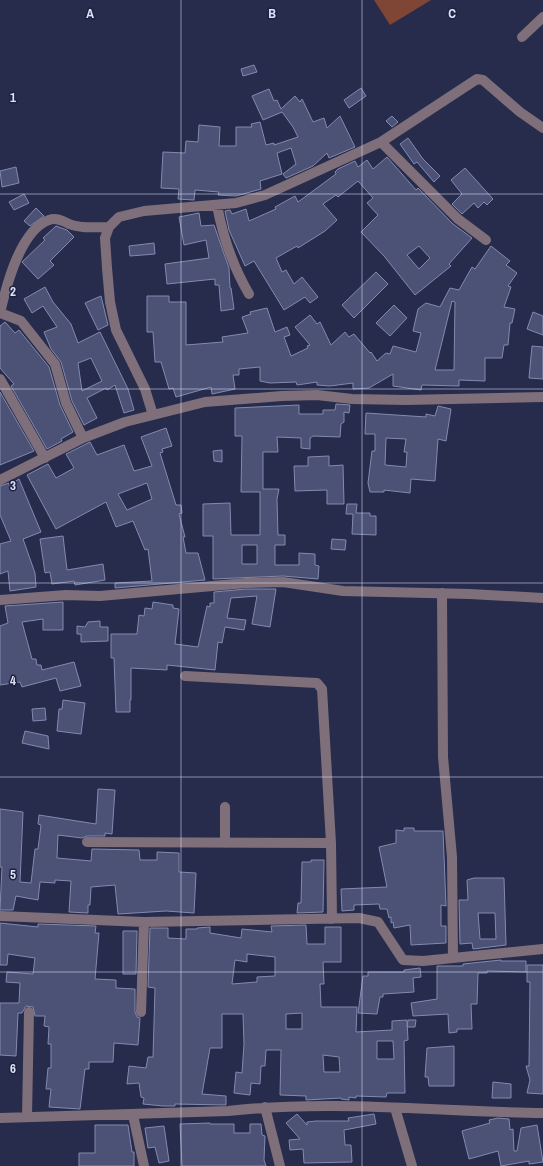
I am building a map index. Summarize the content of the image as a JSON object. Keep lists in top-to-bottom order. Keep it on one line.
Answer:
{"grid":{"columns":["A","B","C"],"rows":["1","2","3","4","5","6"]}}
